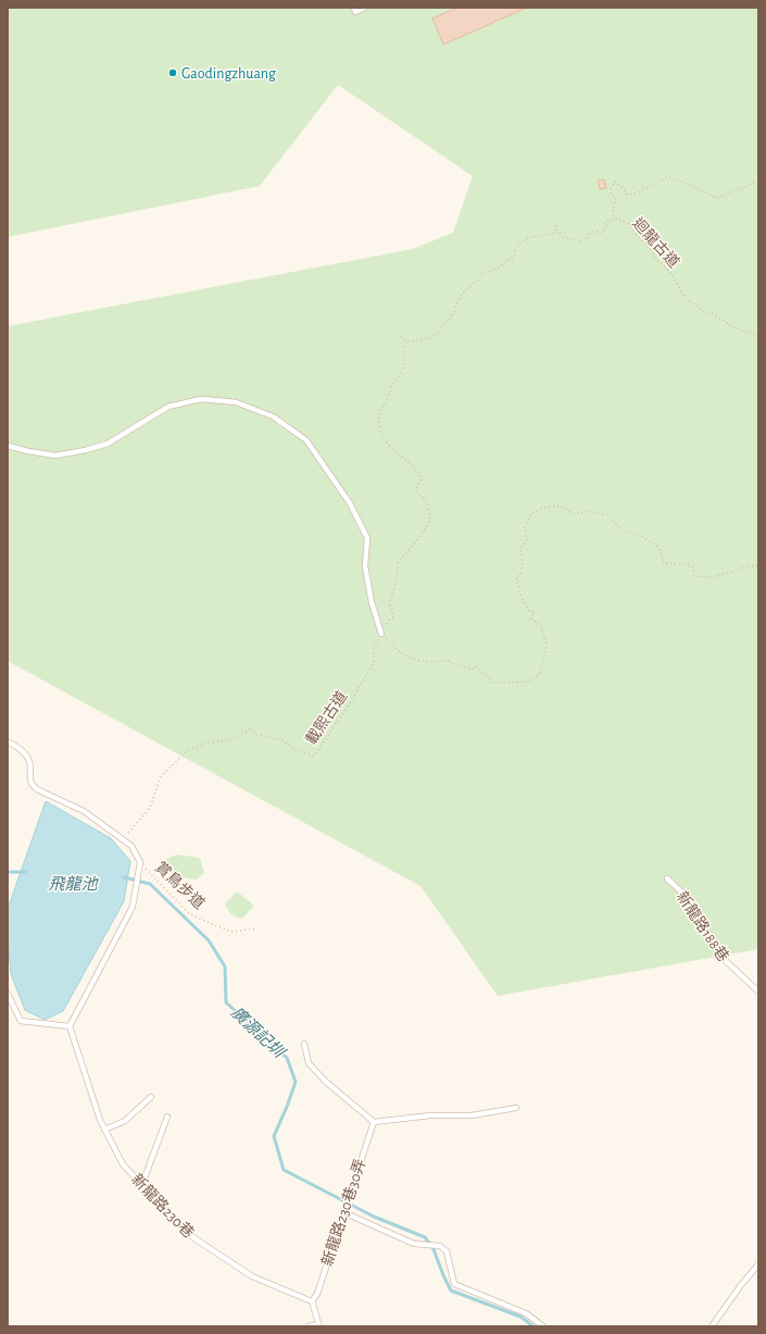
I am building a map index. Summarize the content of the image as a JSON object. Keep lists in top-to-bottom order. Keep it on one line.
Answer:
{"streets":{"lane":["新龍路188巷","新龍路230巷","新龍路230巷30弄"],"path":["迴龍古道","載熙古道","賞鳥步道"]},"crossings":[["新龍路230巷","新龍路230巷30弄"]],"water":["飛龍池","廣源記圳"],"places":["Gaodingzhuang"]}
